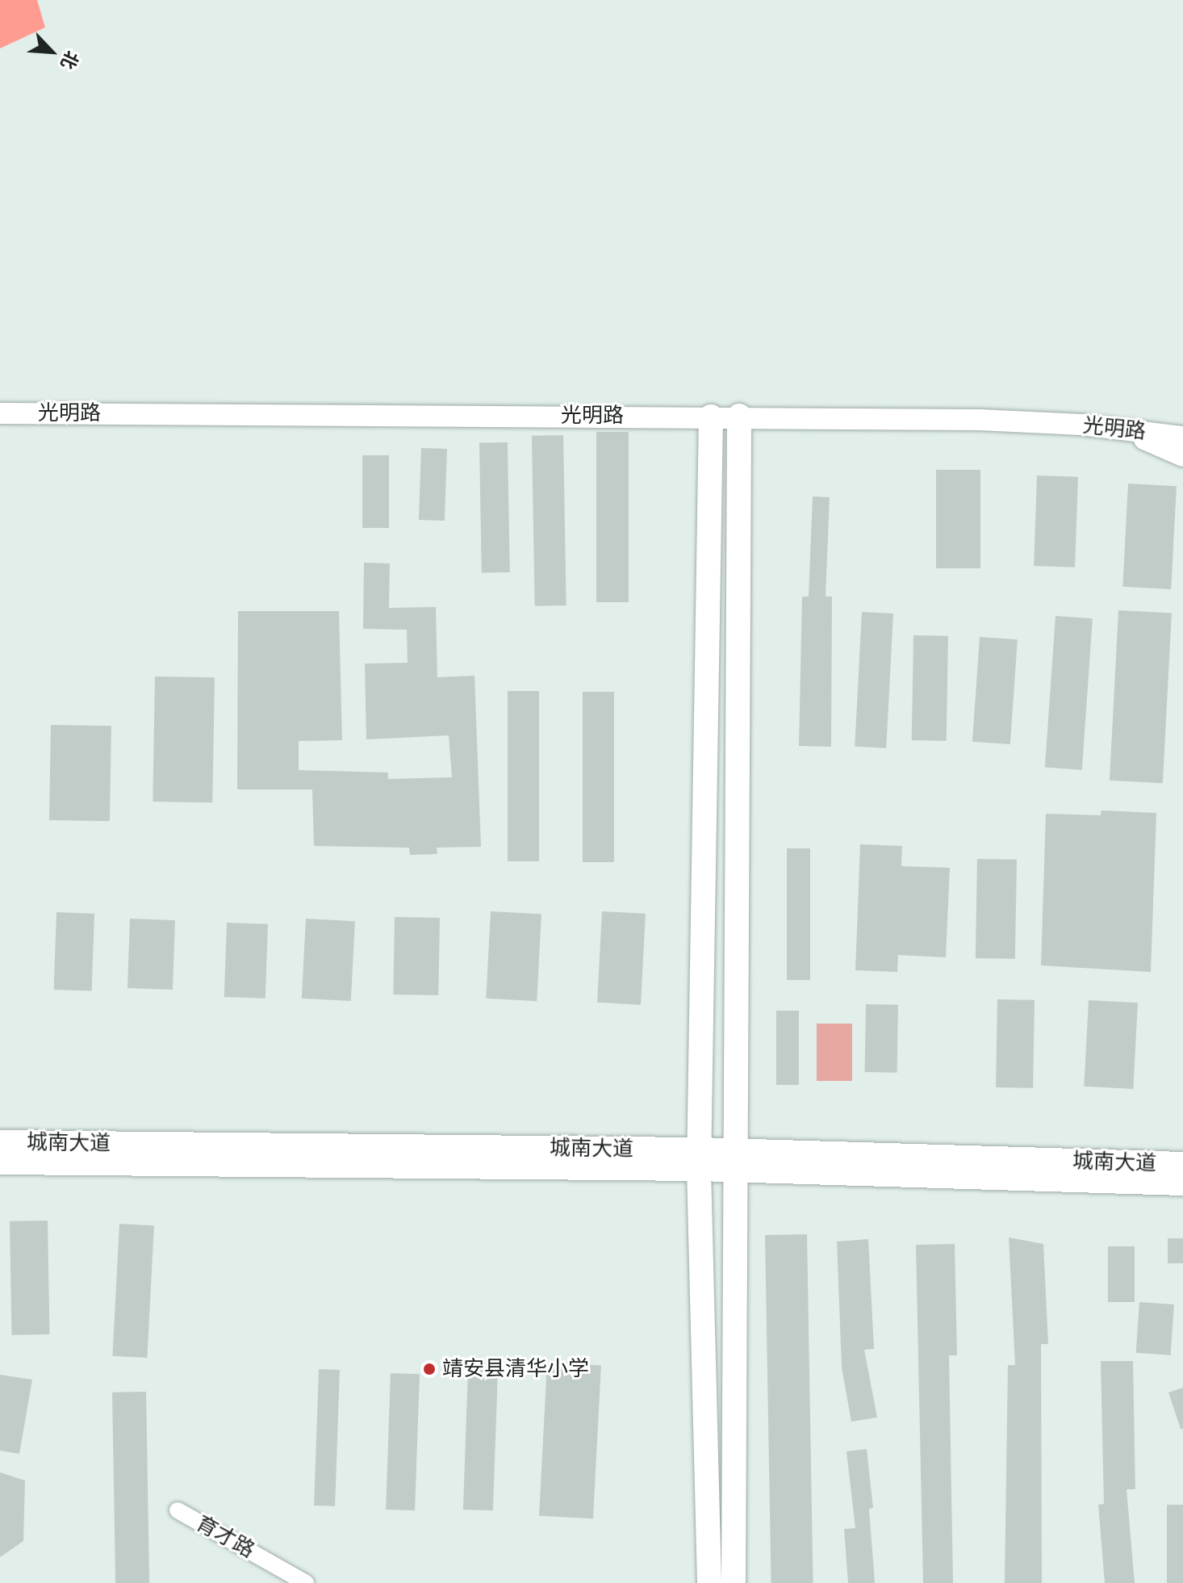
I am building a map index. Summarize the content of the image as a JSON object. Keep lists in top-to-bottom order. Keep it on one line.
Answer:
{"streets":{"main road":["城南大道"],"street":["光明路","育才路"]},"places":["靖安县清华小学"],"north":"bottom right"}
